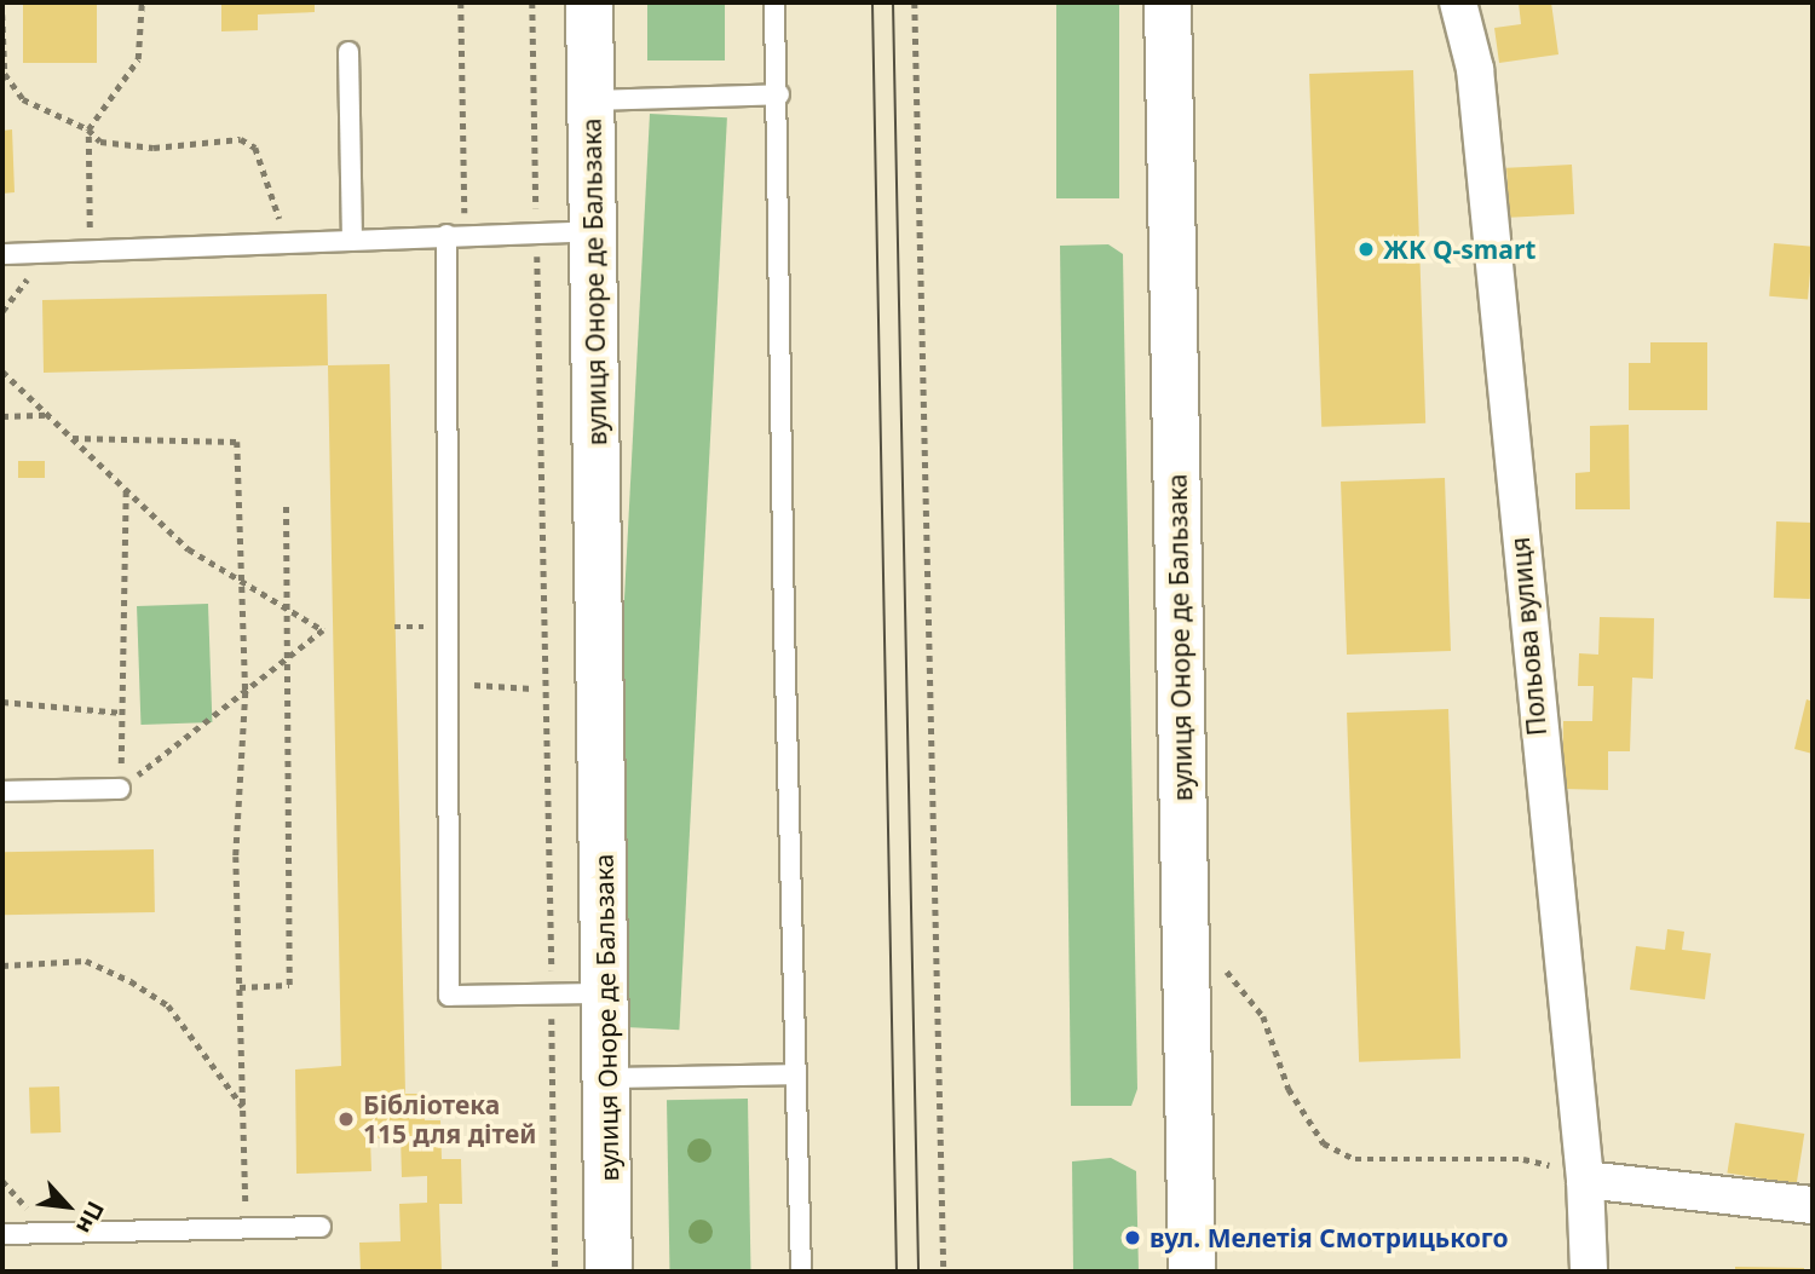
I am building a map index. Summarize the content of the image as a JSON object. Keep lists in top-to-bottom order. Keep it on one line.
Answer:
{"streets":{"street":["вулиця Оноре де Бальзака","Польова вулиця"]},"places":["ЖК Q-smart","Бібліотека 115 для дітей","вул. Мелетія Смотрицького"],"north":"bottom right"}
